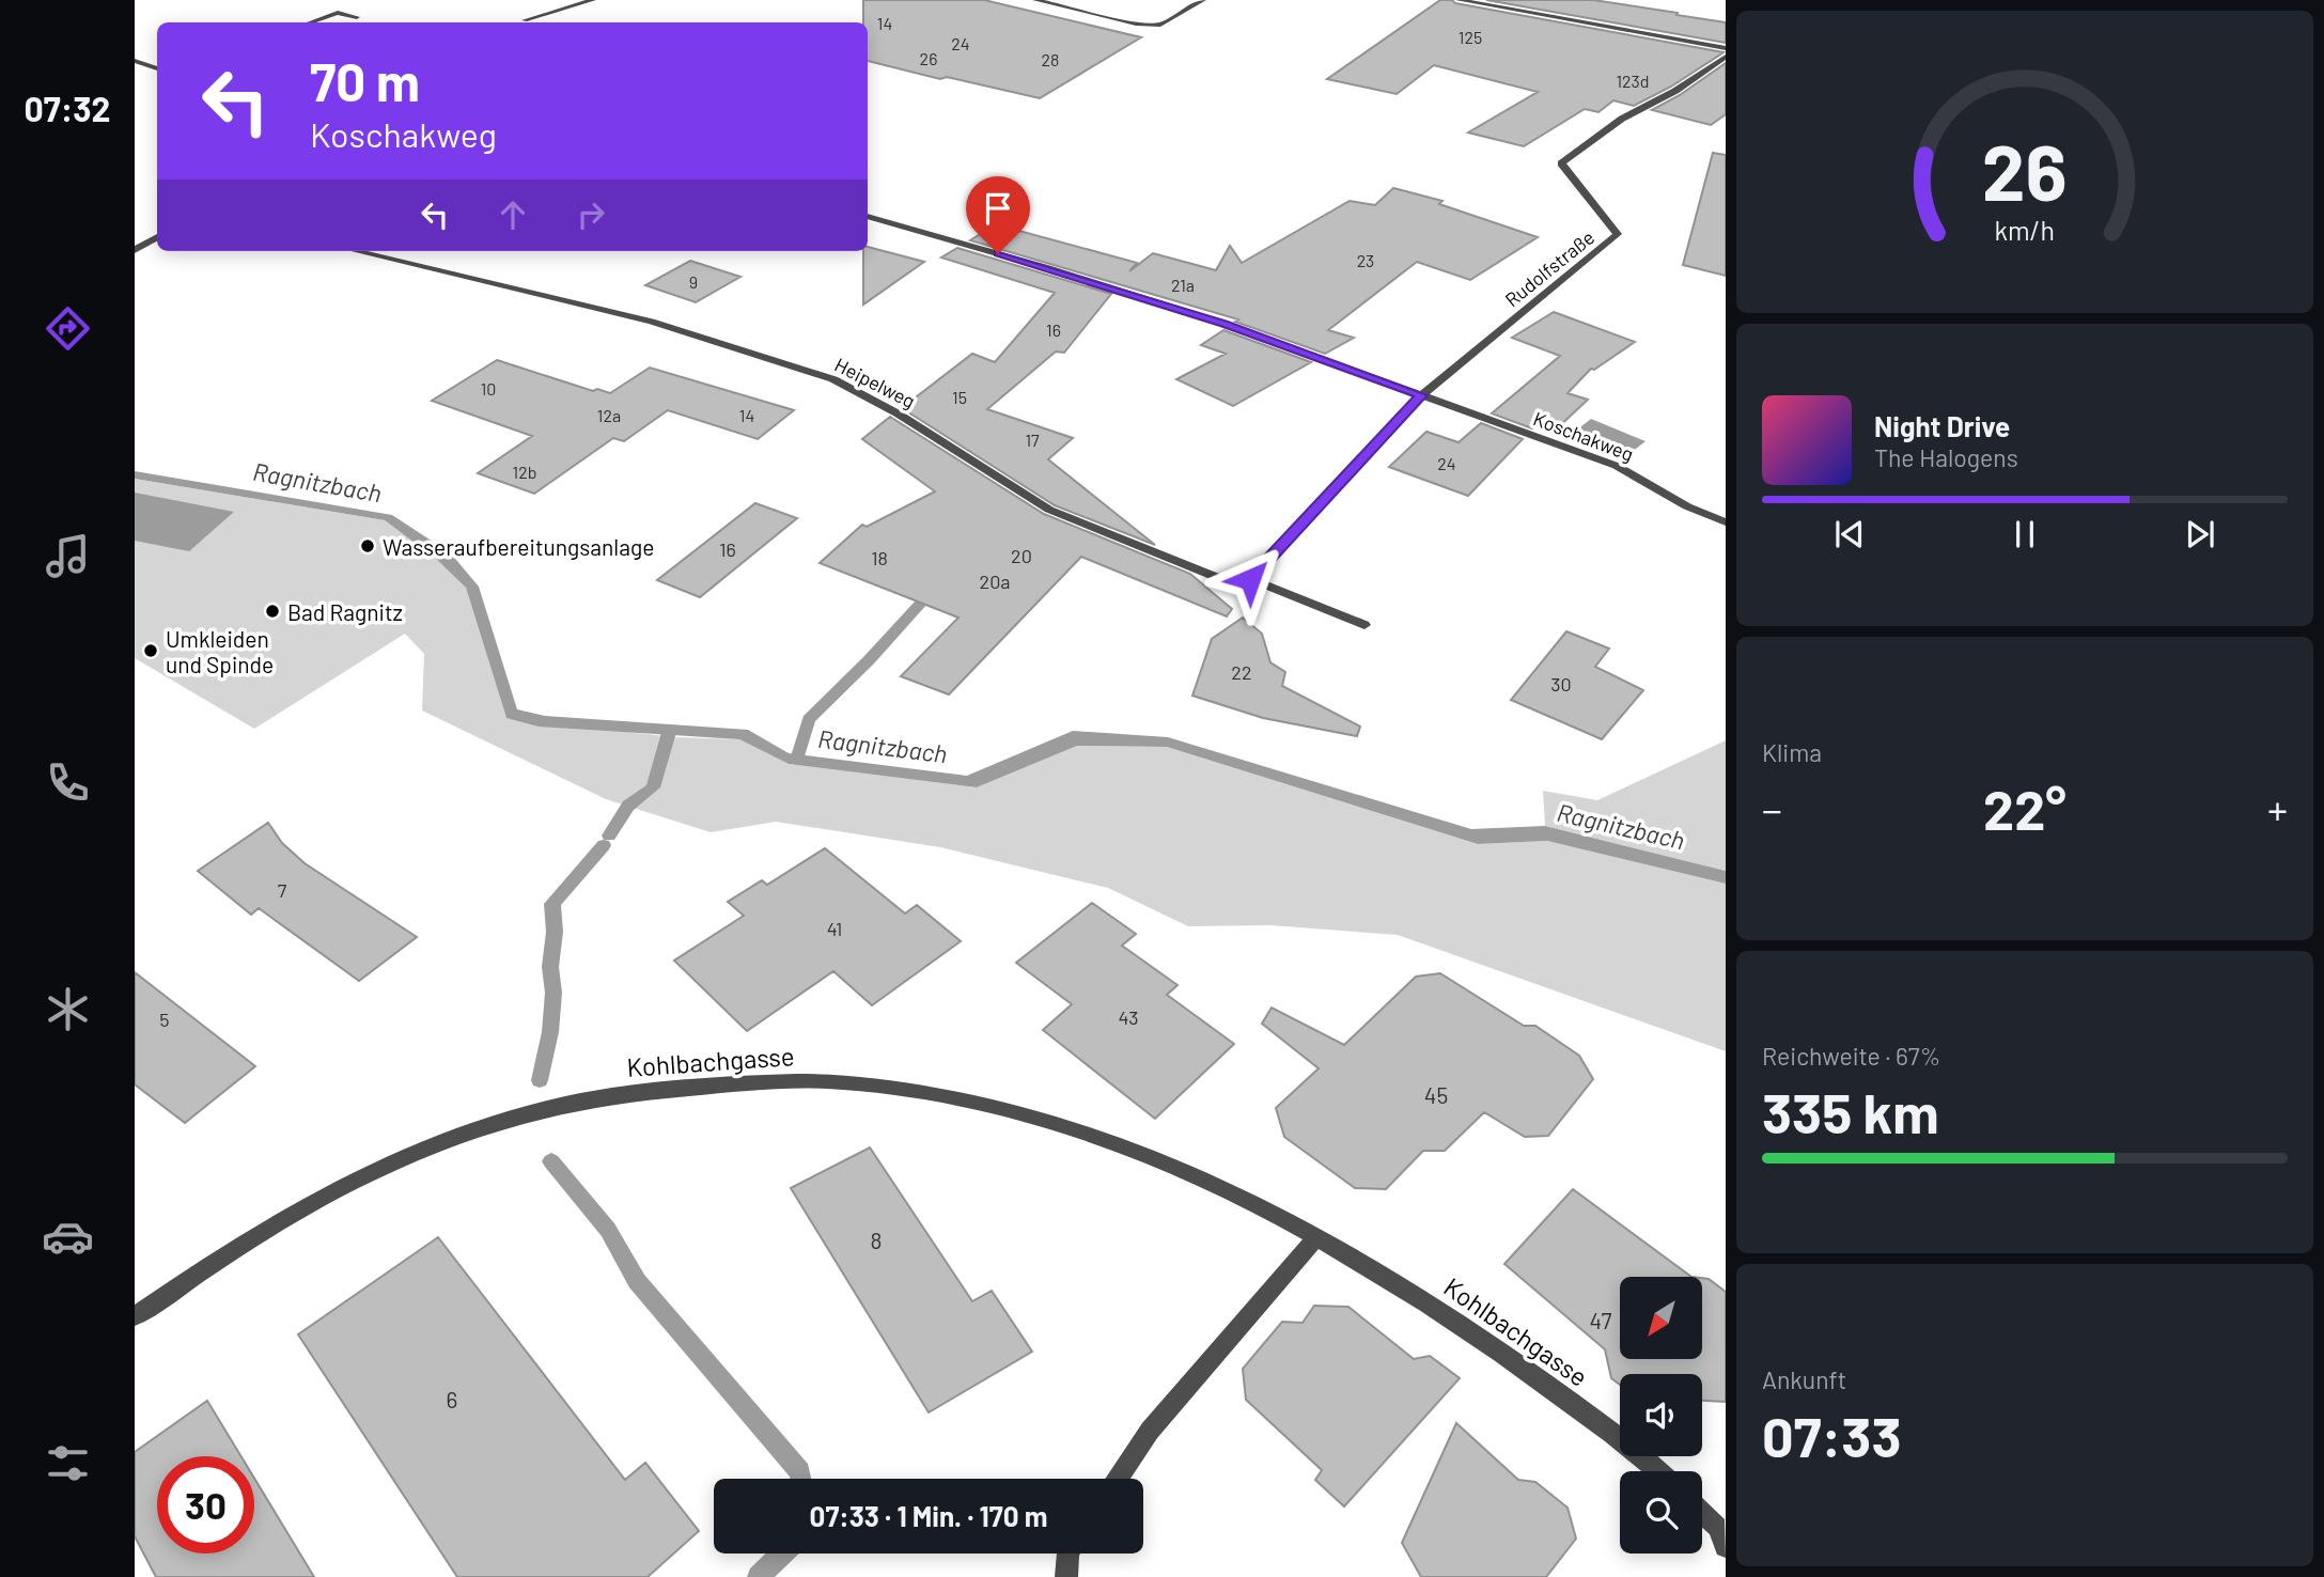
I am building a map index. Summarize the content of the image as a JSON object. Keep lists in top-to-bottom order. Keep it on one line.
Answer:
{"streets":{"street":["Rudolfstraße","Heipelweg","Koschakweg","Kohlbachgasse"]},"crossings":[["Rudolfstraße","Koschakweg"]],"water":["Ragnitzbach"],"places":["Wasseraufbereitungsanlage","Bad Ragnitz","Umkleiden und Spinde"],"house_numbers":["14","125","24","26","28","123d","23","9","21a","16","10","15","12a","14","17","24","12b","16","20","18","20a","22","30","7","41","43","5","45","8","47","6"],"north":"bottom left","page":{"tabs":"07:32","turn":["70 m","Koschakweg"],"song":["Night Drive","The Halogens"],"tile":["Klima",["Reichweite · 67%","335 km"],["Ankunft","07:33"]],"heat":["−","22°","+"],"limit":"30","trip":"07:33 · 1 Min. · 170 m","gauge":["26","km/h"]}}
